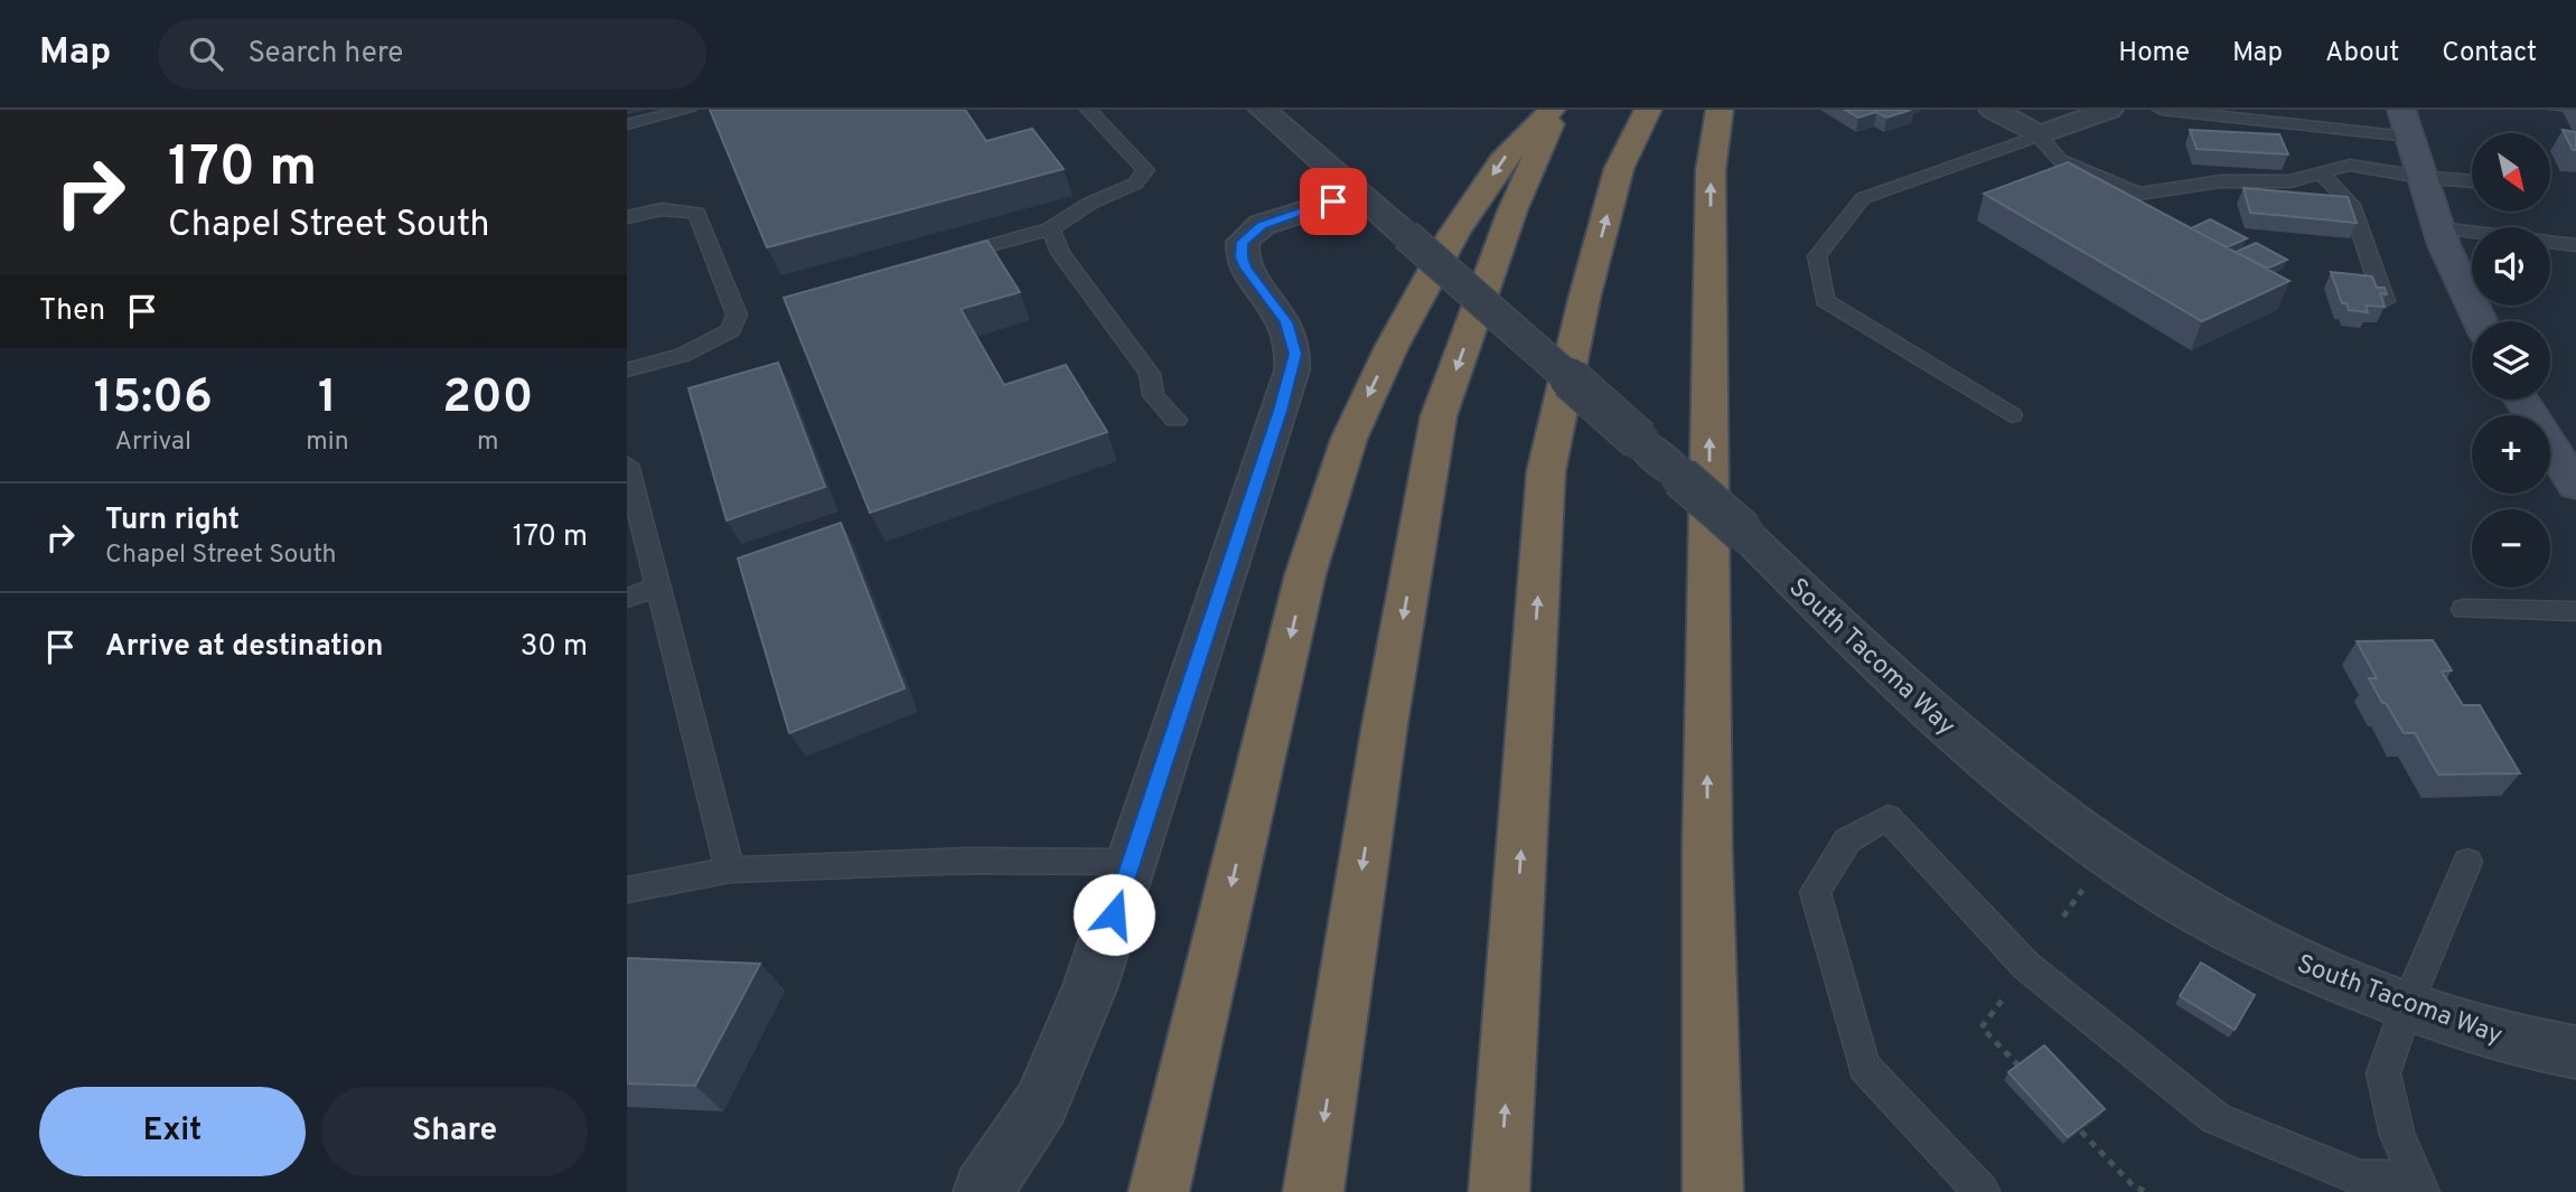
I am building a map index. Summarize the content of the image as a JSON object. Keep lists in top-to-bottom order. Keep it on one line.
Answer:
{"streets":{"street":["South Tacoma Way"]},"north":"bottom right","page":{"header":"Map","search":"Search here","nav":["Home","Map","About","Contact"],"turn":["170 m","Chapel Street South"],"map_buttons":["+","−"],"then":"Then","eta":["15:06","Arrival","1","min","200","m"],"list":[{"name":"Turn right","note":"Chapel Street South","value":"170 m"},{"name":"Arrive at destination","value":"30 m"}],"buttons":["Exit","Share"]}}
